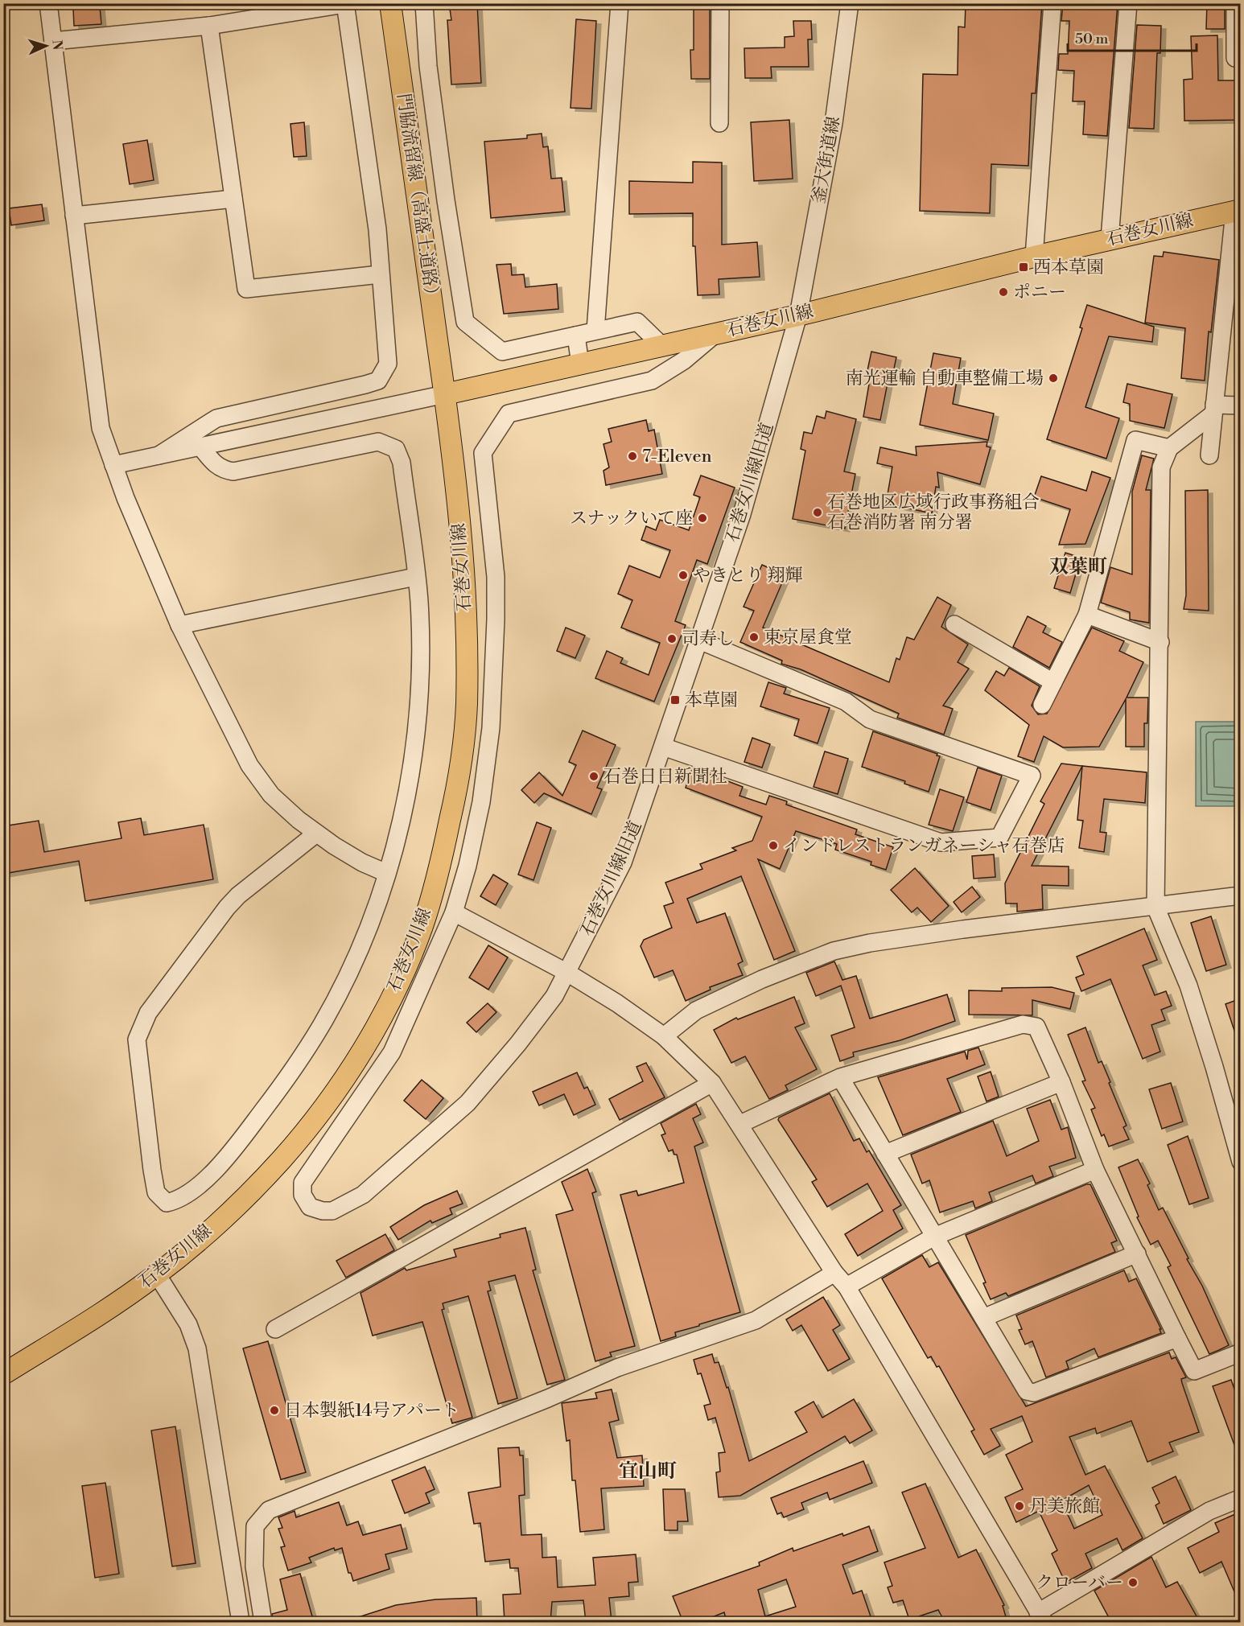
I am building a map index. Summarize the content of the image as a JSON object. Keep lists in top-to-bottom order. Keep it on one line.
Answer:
{"streets":{"main road":["門脇流留線（高盛土道路）","石巻女川線"],"street":["釜大街道線","石巻女川線旧道"]},"crossings":[["釜大街道線","石巻女川線"],["釜大街道線","石巻女川線旧道"],["門脇流留線（高盛土道路）","石巻女川線"],["石巻女川線","石巻女川線旧道"]],"districts":["双葉町","宜山町"],"places":{"transit":["西本草園","本草園"],"other":["ポニー","南光運輸 自動車整備工場","7-Eleven","石巻地区広域行政事務組合 石巻消防署 南分署","スナックいて座","やきとり 翔輝","東京屋食堂","司寿し","石巻日日新聞社","インドレストランガネーシャ石巻店","日本製紙14号アパート","丹美旅館","クローバー"]},"scale_bar":"50 m","north":"right"}
